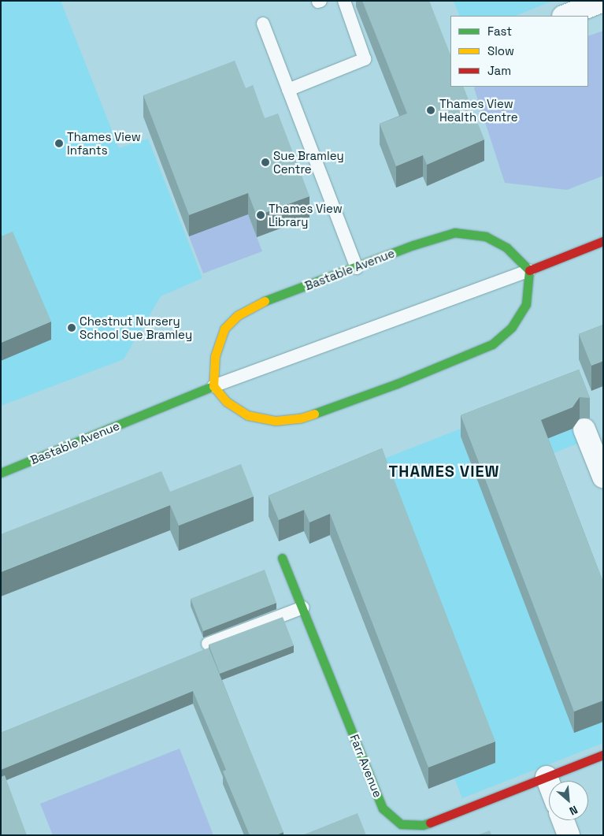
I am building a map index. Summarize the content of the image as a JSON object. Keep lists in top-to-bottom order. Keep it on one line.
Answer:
{"streets":{"street":["Bastable Avenue","Farr Avenue"]},"districts":["THAMES VIEW"],"places":["Thames View Health Centre","Thames View Infants","Sue Bramley Centre","Thames View Library","Chestnut Nursery School Sue Bramley"],"legend":["Fast","Slow","Jam"],"north":"bottom right"}
